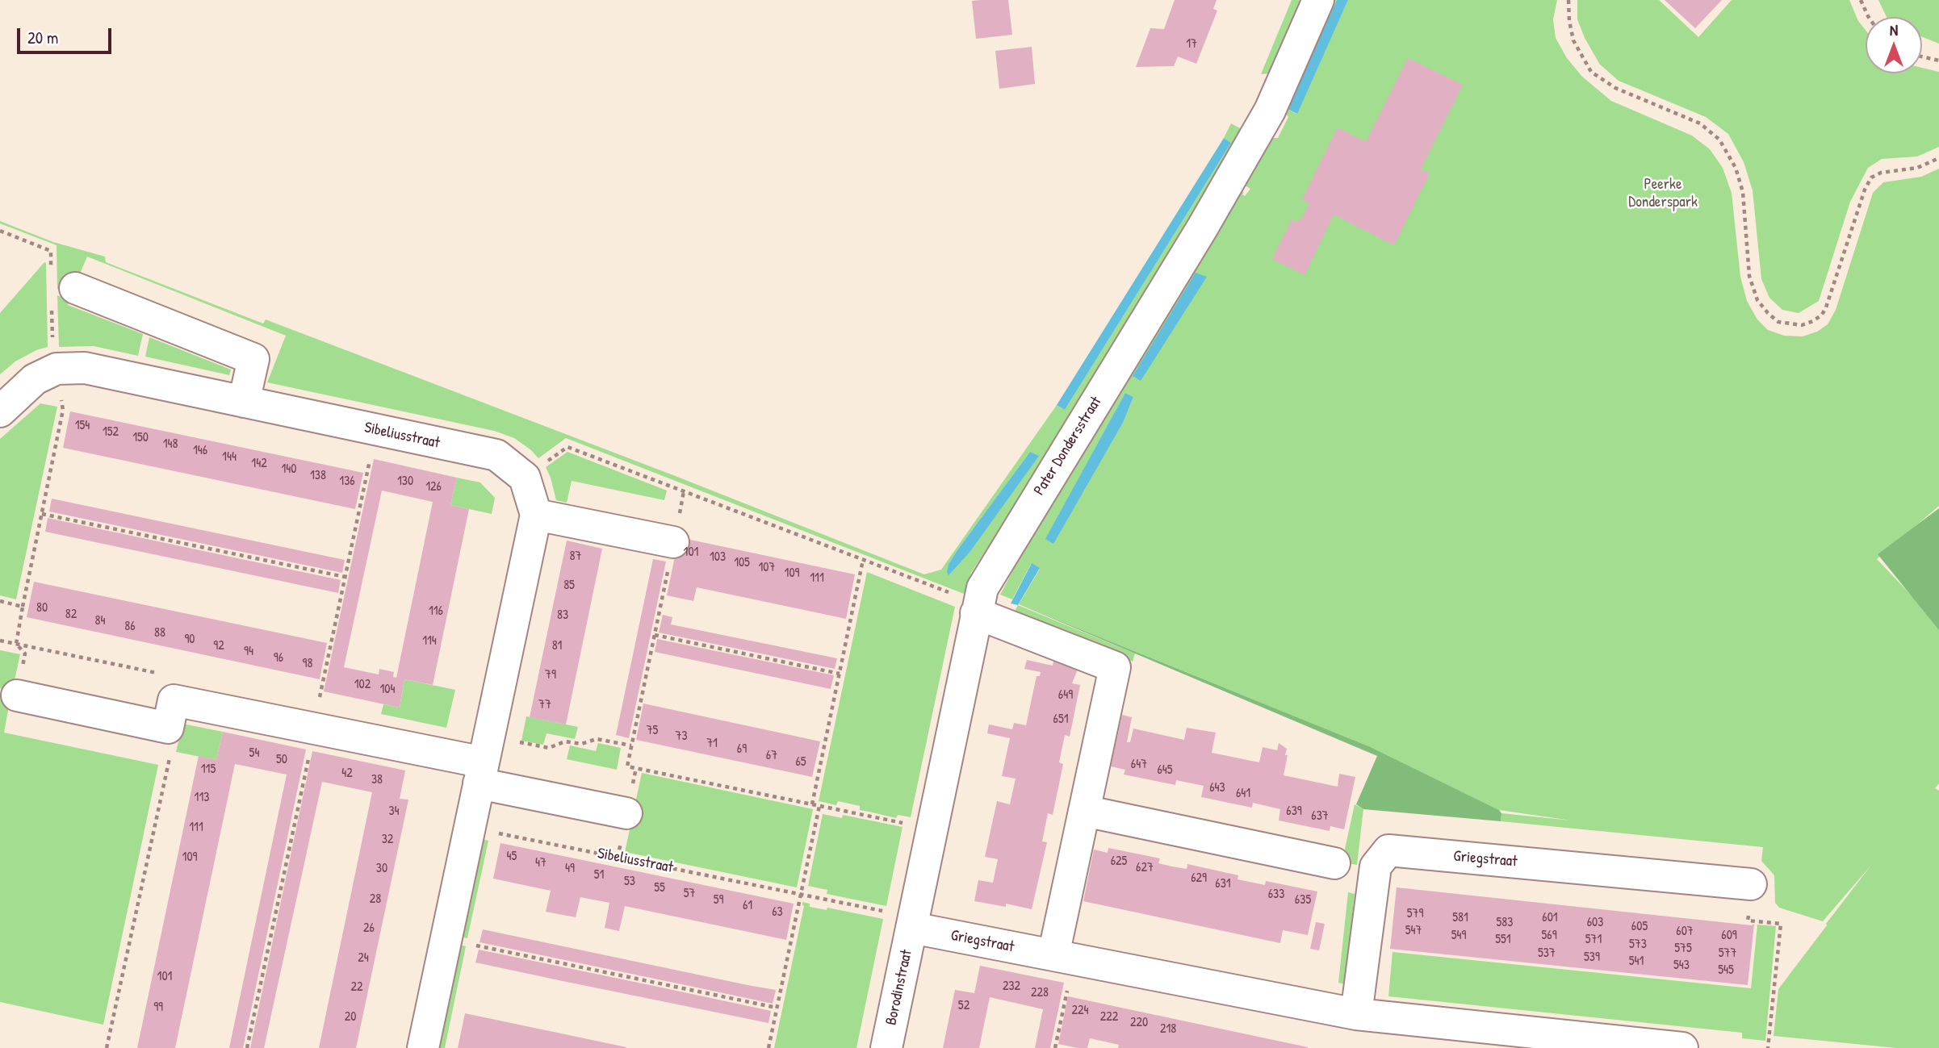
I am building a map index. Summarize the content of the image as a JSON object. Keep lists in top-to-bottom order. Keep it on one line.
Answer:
{"streets":{"street":["Sibeliusstraat","Pater Dondersstraat","Griegstraat","Borodinstraat"]},"crossings":[["Sibeliusstraat","Pater Dondersstraat"],["Sibeliusstraat","Griegstraat"],["Sibeliusstraat","Borodinstraat"],["Pater Dondersstraat","Griegstraat"],["Pater Dondersstraat","Borodinstraat"],["Griegstraat","Borodinstraat"]],"parks":["Peerke Donderspark"],"house_numbers":["17","154","152","150","148","146","144","142","140","138","136","130","126","101","87","103","105","107","109","111","85","80","116","82","83","84","86","88","90","114","92","81","94","96","98","79","102","104","649","77","651","75","73","71","69","54","67","50","65","647","115","645","42","38","643","641","113","34","639","637","111","32","45","109","625","47","627","30","49","51","629","53","631","55","57","633","28","59","635","61","63","579","581","601","583","603","605","26","547","607","549","569","609","551","571","573","575","537","577","539","24","541","543","545","101","232","22","228","52","99","224","20","222","220","218"],"scale_bar":"20 m","north":"top"}
